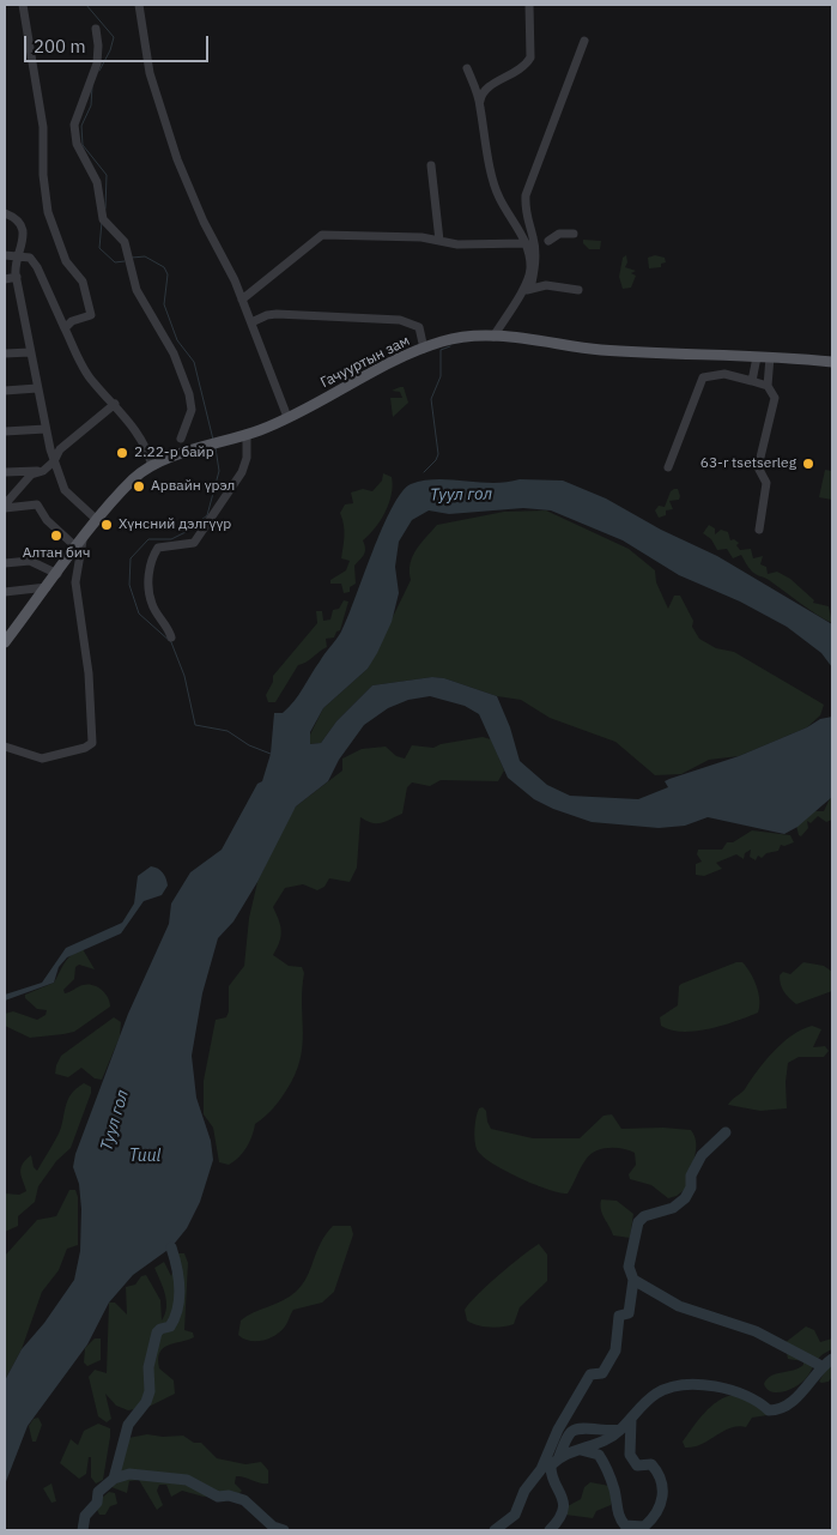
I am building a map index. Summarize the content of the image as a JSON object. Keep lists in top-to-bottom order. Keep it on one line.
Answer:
{"streets":{"main road":["Гачууртын зам"]},"water":["Туул гол","Tuul"],"places":["2.22-р байр","63-r tsetserleg","Арвайн үрэл","Хүнсний дэлгүүр","Алтан бич"],"scale_bar":"200 m"}
